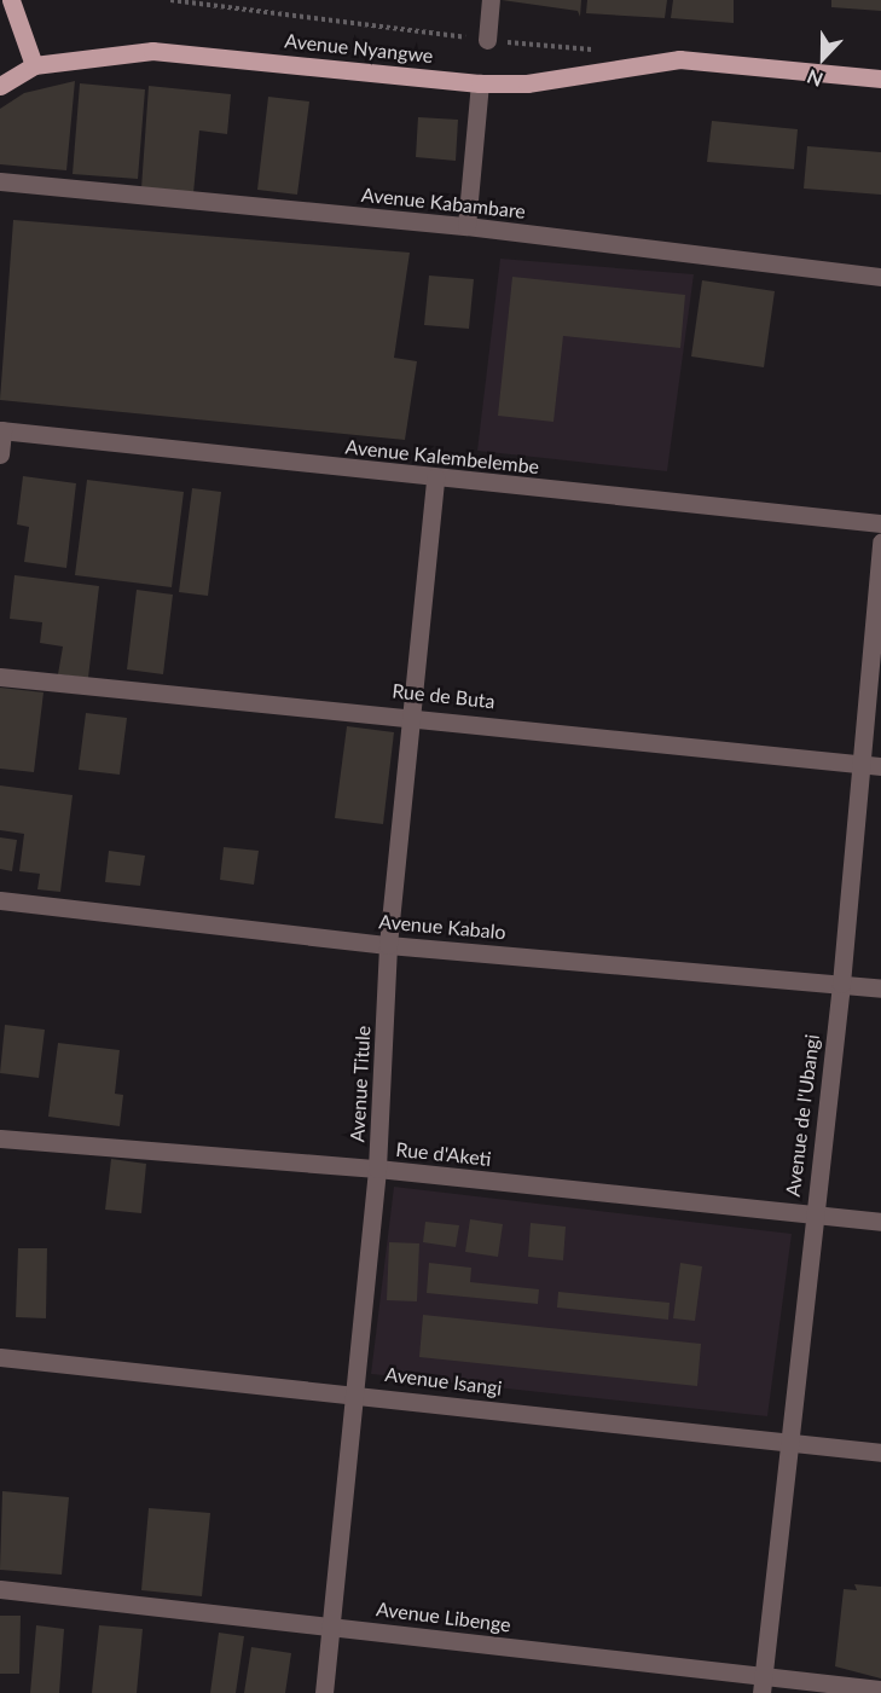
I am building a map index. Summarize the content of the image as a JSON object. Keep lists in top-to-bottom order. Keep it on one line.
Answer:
{"streets":{"main road":["Avenue Nyangwe"],"street":["Avenue Kabambare","Avenue Kalembelembe","Rue de Buta","Avenue Kabalo","Avenue Titule","Avenue de l'Ubangi","Rue d'Aketi","Avenue Isangi","Avenue Libenge"]},"crossings":[["Avenue Kalembelembe","Avenue Titule"],["Rue de Buta","Avenue Titule"],["Rue de Buta","Avenue de l'Ubangi"],["Avenue Kabalo","Avenue Titule"],["Avenue Kabalo","Avenue de l'Ubangi"],["Avenue Titule","Rue d'Aketi"],["Avenue Titule","Avenue Isangi"],["Avenue Titule","Avenue Libenge"],["Avenue de l'Ubangi","Rue d'Aketi"],["Avenue de l'Ubangi","Avenue Isangi"],["Avenue de l'Ubangi","Avenue Libenge"]],"north":"bottom"}
